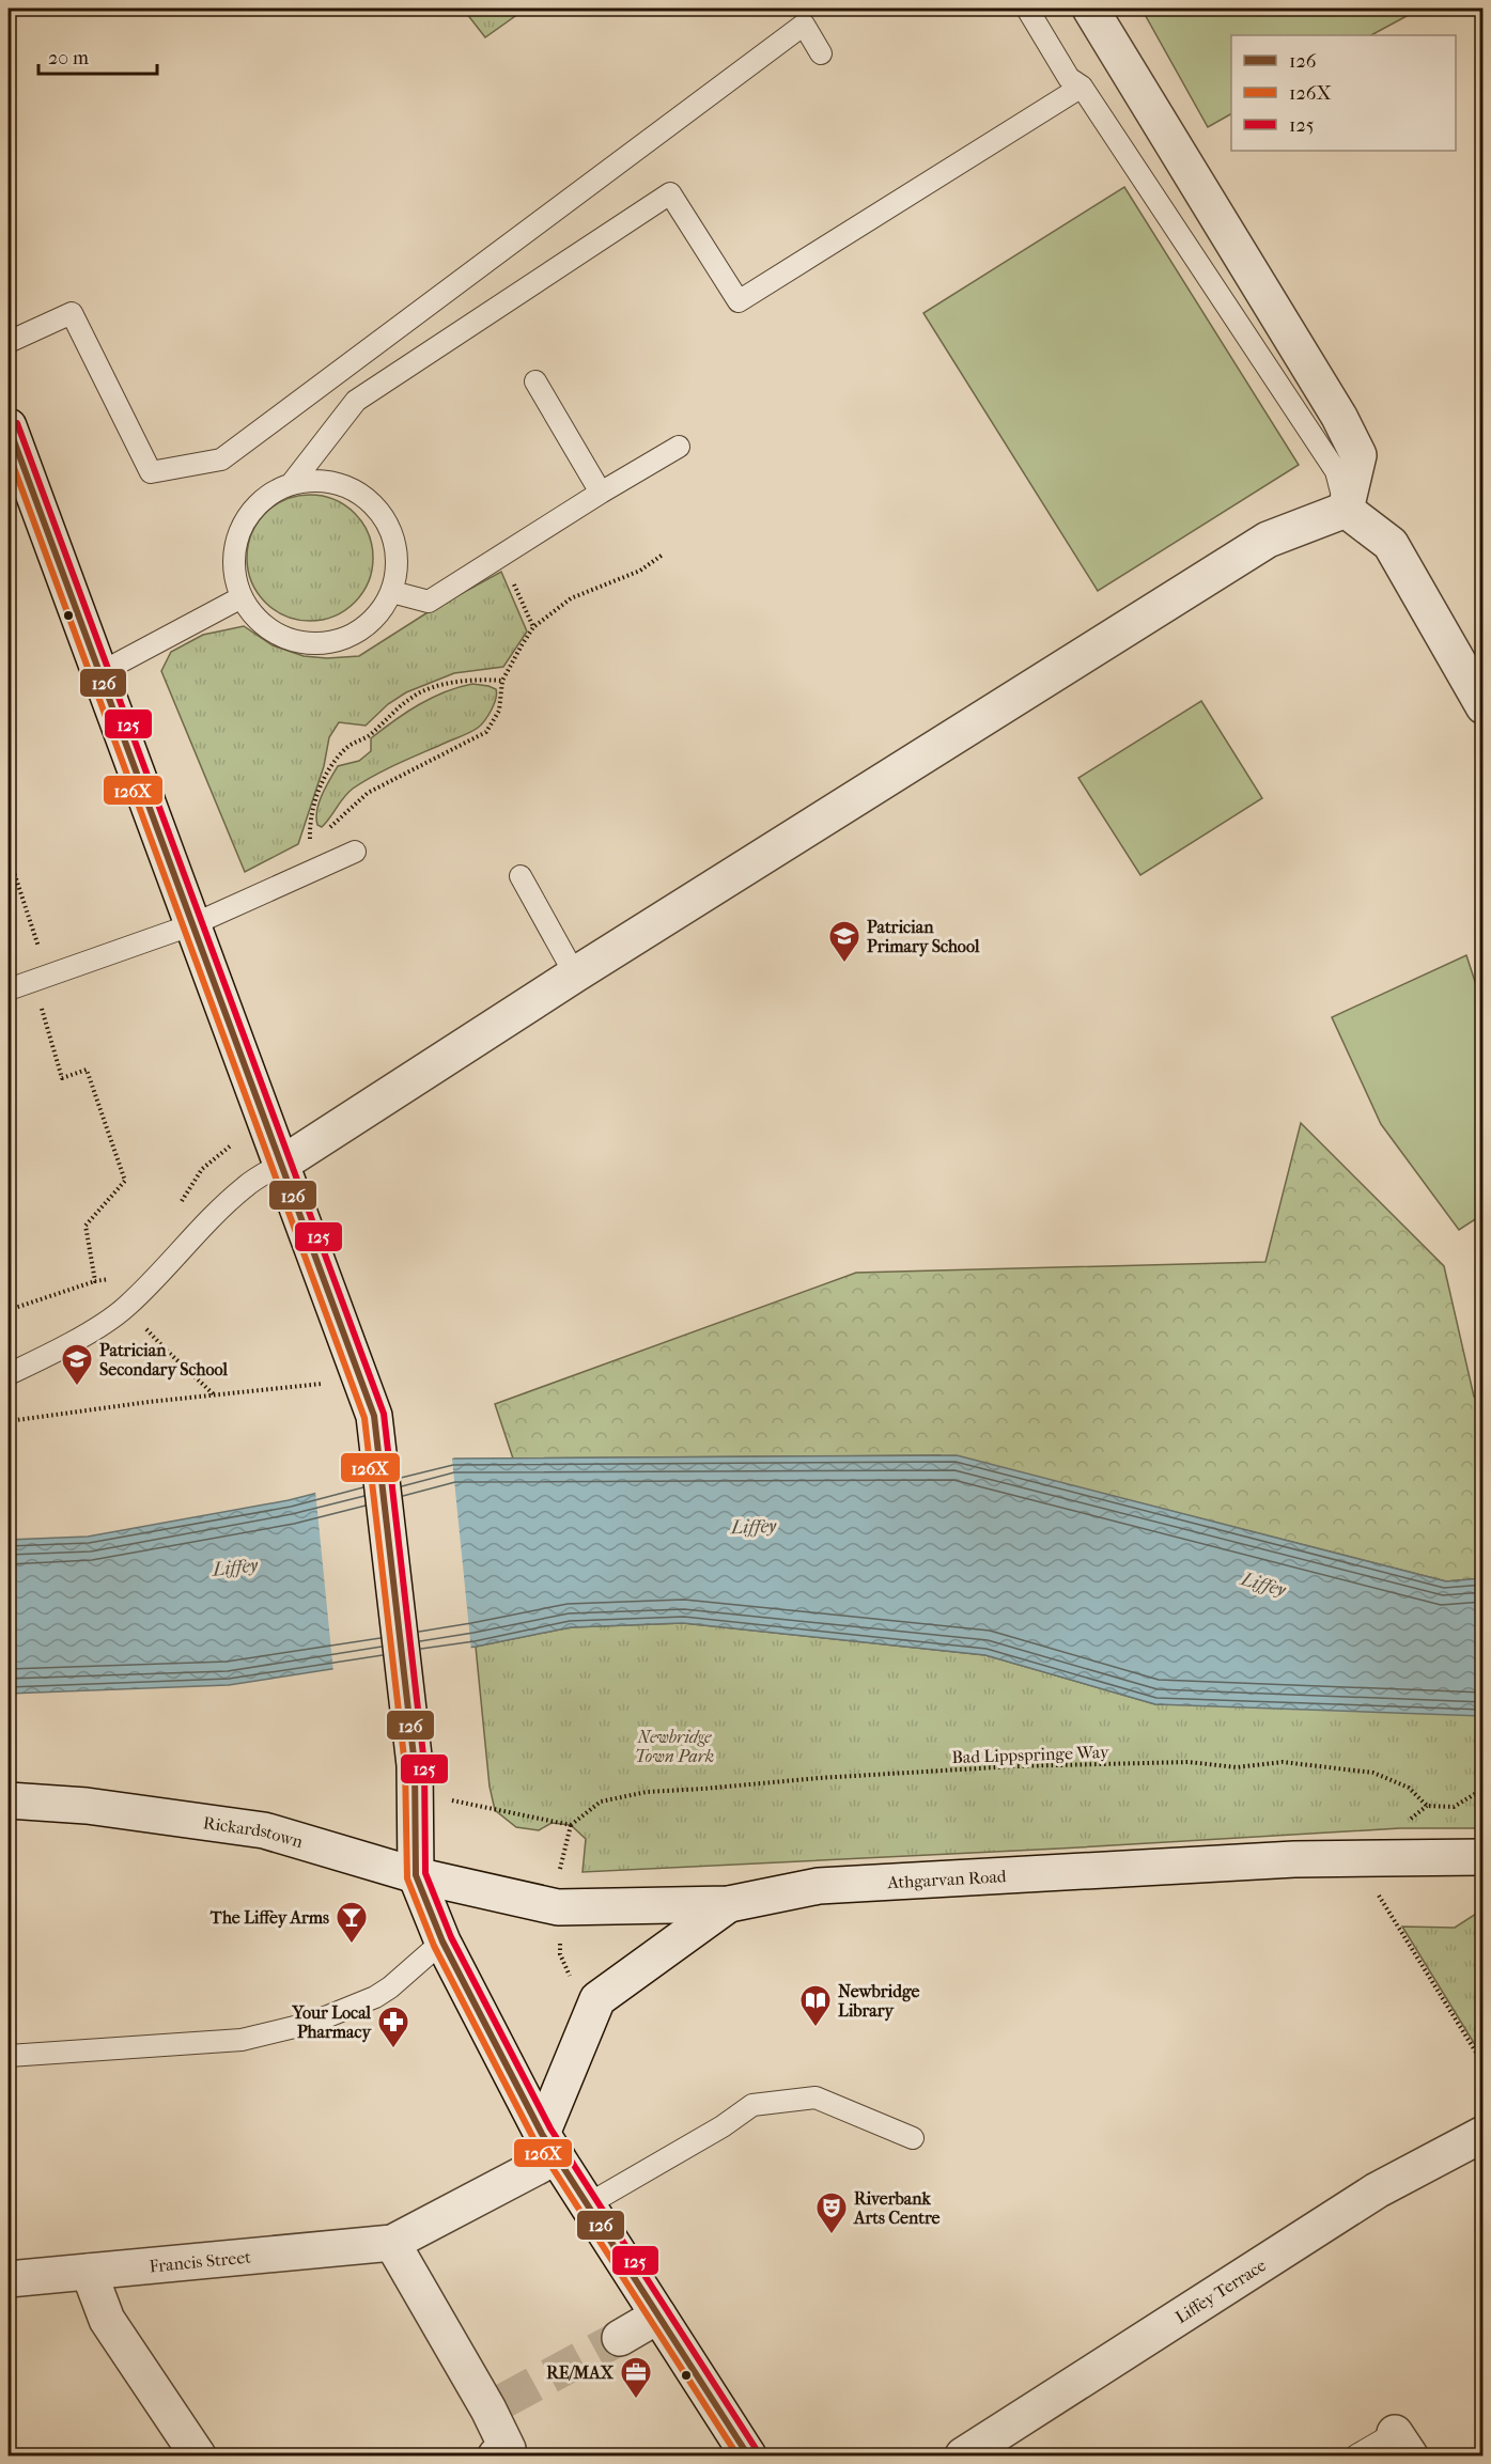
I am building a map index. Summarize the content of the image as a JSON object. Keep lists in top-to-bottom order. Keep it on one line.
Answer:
{"streets":{"street":["Rickardstown","Athgarvan Road","Francis Street","Liffey Terrace"],"path":["Bad Lippspringe Way"]},"crossings":[["Rickardstown","Athgarvan Road"]],"water":["Liffey"],"parks":["Newbridge Town Park"],"places":{"school or university":["Patrician Primary School","Patrician Secondary School"],"bar":["The Liffey Arms"],"library":["Newbridge Library"],"pharmacy":["Your Local Pharmacy"],"theatre":["Riverbank Arts Centre"],"office":["RE/MAX"]},"lines":["transit line 125","transit line 126","transit line 126X"],"legend":["126","126X","125"],"scale_bar":"20 m"}
